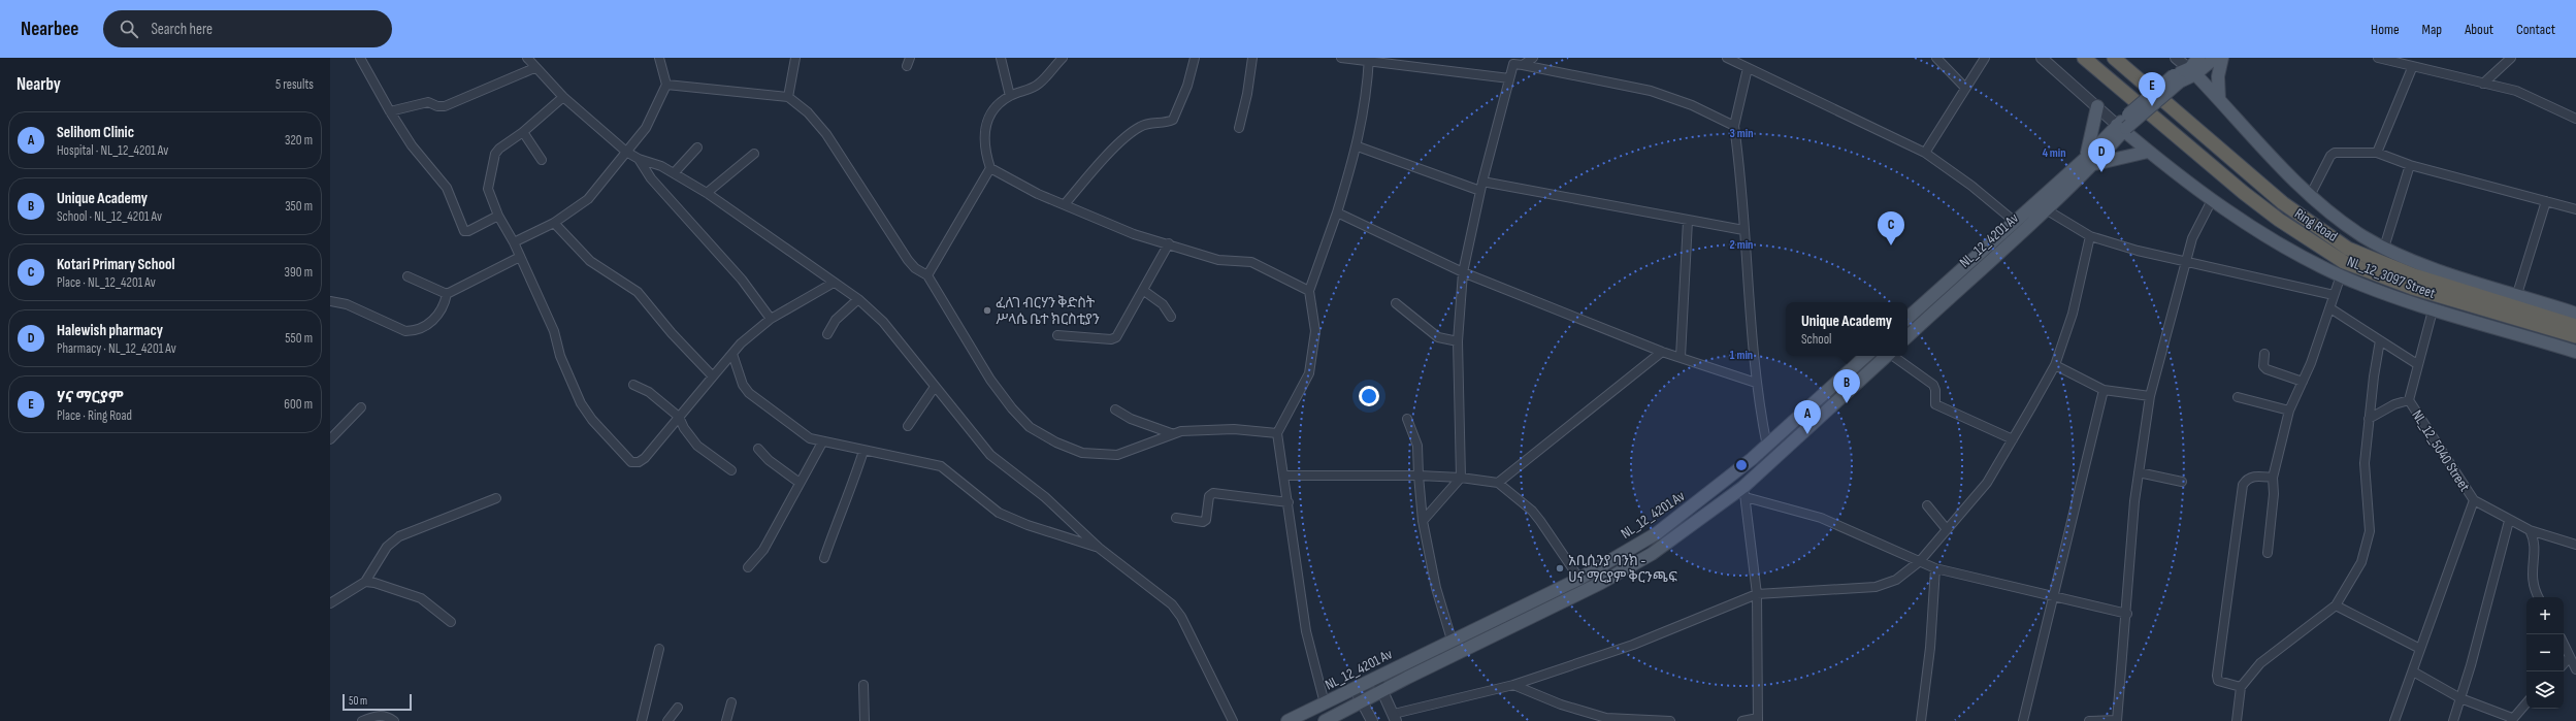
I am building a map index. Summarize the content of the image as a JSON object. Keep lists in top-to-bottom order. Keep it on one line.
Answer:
{"streets":{"highway":["Ring Road"],"main road":["NL_12_4201 Av","NL_12_3097 Street"],"street":["NL_12_5040 Street"]},"places":["ፈለገ ብርሃን ቅድስት ሥላሴ ቤተ ክርስቲያን","አቢሲንያ ባንክ - ሀና ማርያም ቅርንጫፍ"],"scale_bar":"50 m","page":{"header":"Nearbee","search":"Search here","nav":["Home","Map","About","Contact"],"heading":["Nearby","5 results"],"pins":["E","D","C","B","A"],"list":[{"mark":"A","name":"Selihom Clinic","note":"Hospital · NL_12_4201 Av","value":"320 m"},{"mark":"B","name":"Unique Academy","note":"School · NL_12_4201 Av","value":"350 m"},{"mark":"C","name":"Kotari Primary School","note":"Place · NL_12_4201 Av","value":"390 m"},{"mark":"D","name":"Halewish pharmacy","note":"Pharmacy · NL_12_4201 Av","value":"550 m"},{"mark":"E","name":"ሃና ማርያም","note":"Place · Ring Road","value":"600 m"}],"popup":["Unique Academy","School"],"map_buttons":["+","−"],"scale":"50 m"},"rings":["3 min","4 min","2 min","1 min"]}
